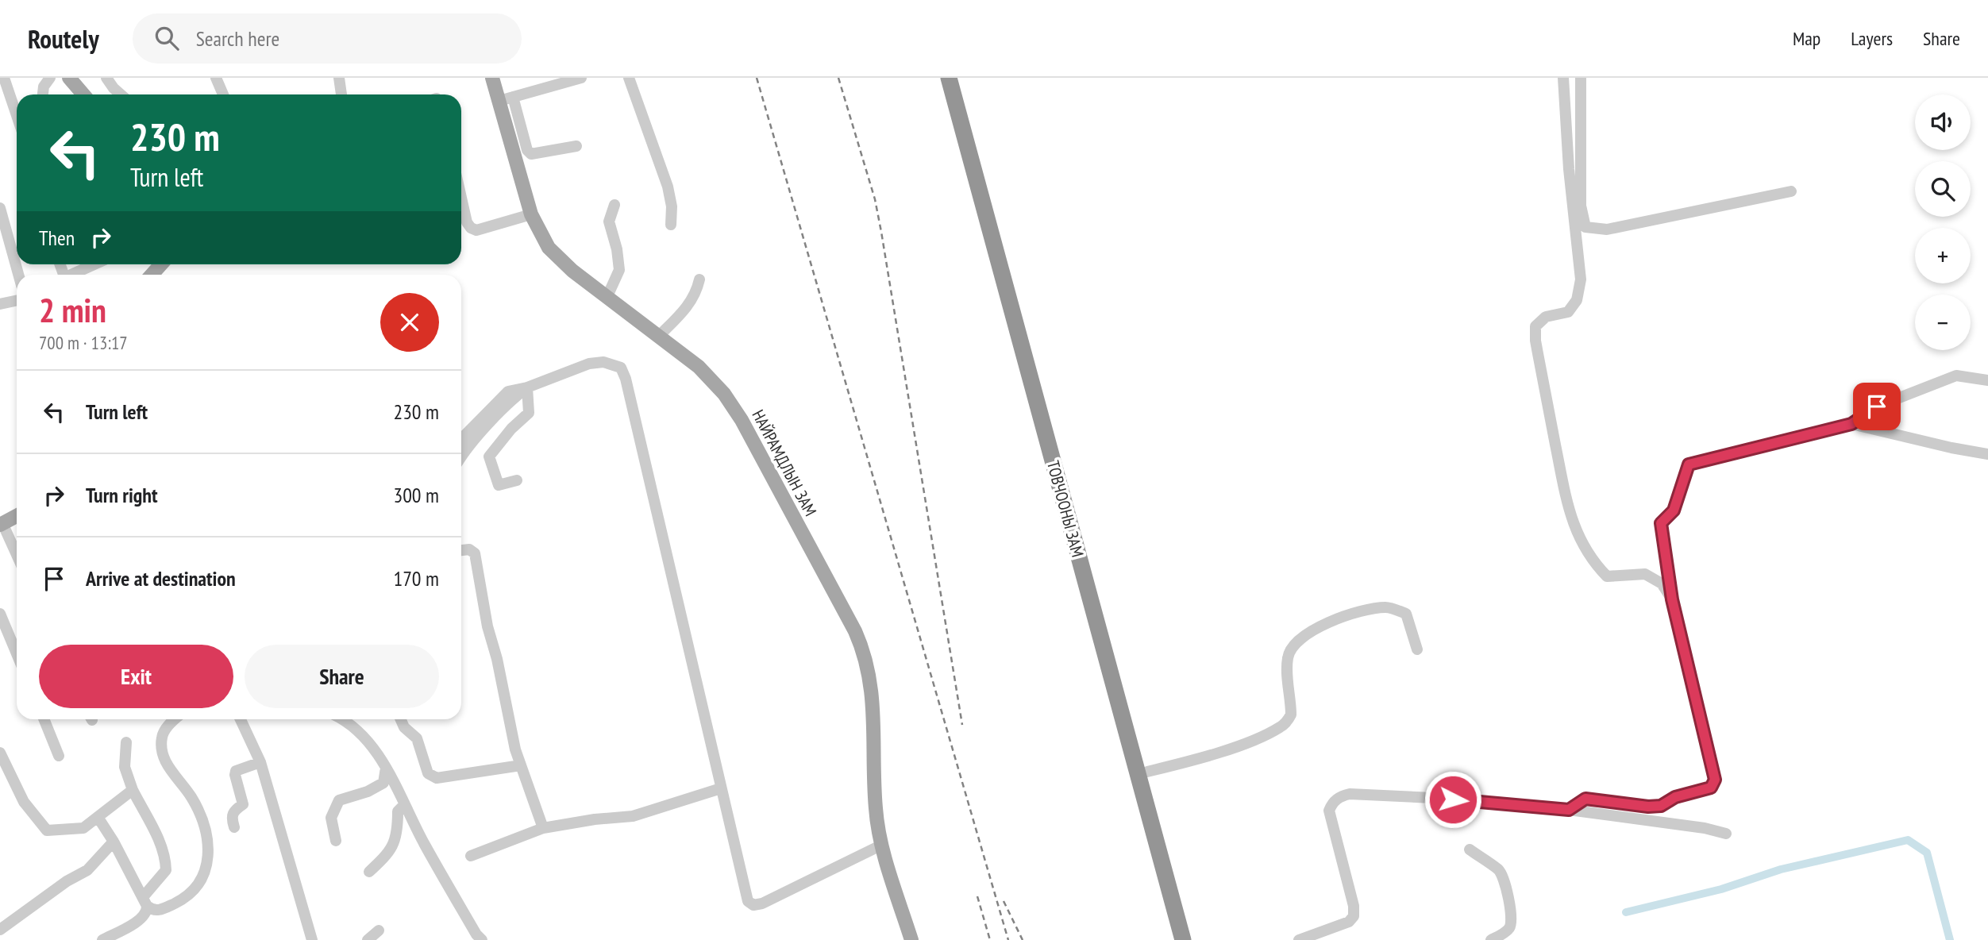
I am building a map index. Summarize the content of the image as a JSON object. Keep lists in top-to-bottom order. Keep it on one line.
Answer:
{"streets":{"highway":["ТОВЧООНЫ ЗАМ"],"main road":["НАЙРАМДЛЫН ЗАМ"]},"page":{"header":"Routely","search":"Search here","nav":["Map","Layers","Share"],"map_buttons":["+","−"],"turn":["230 m","Turn left"],"then":"Then","heading":["2 min","700 m · 13:17"],"list":[{"name":"Turn left","value":"230 m"},{"name":"Turn right","value":"300 m"},{"name":"Arrive at destination","value":"170 m"}],"buttons":["Exit","Share"]}}
